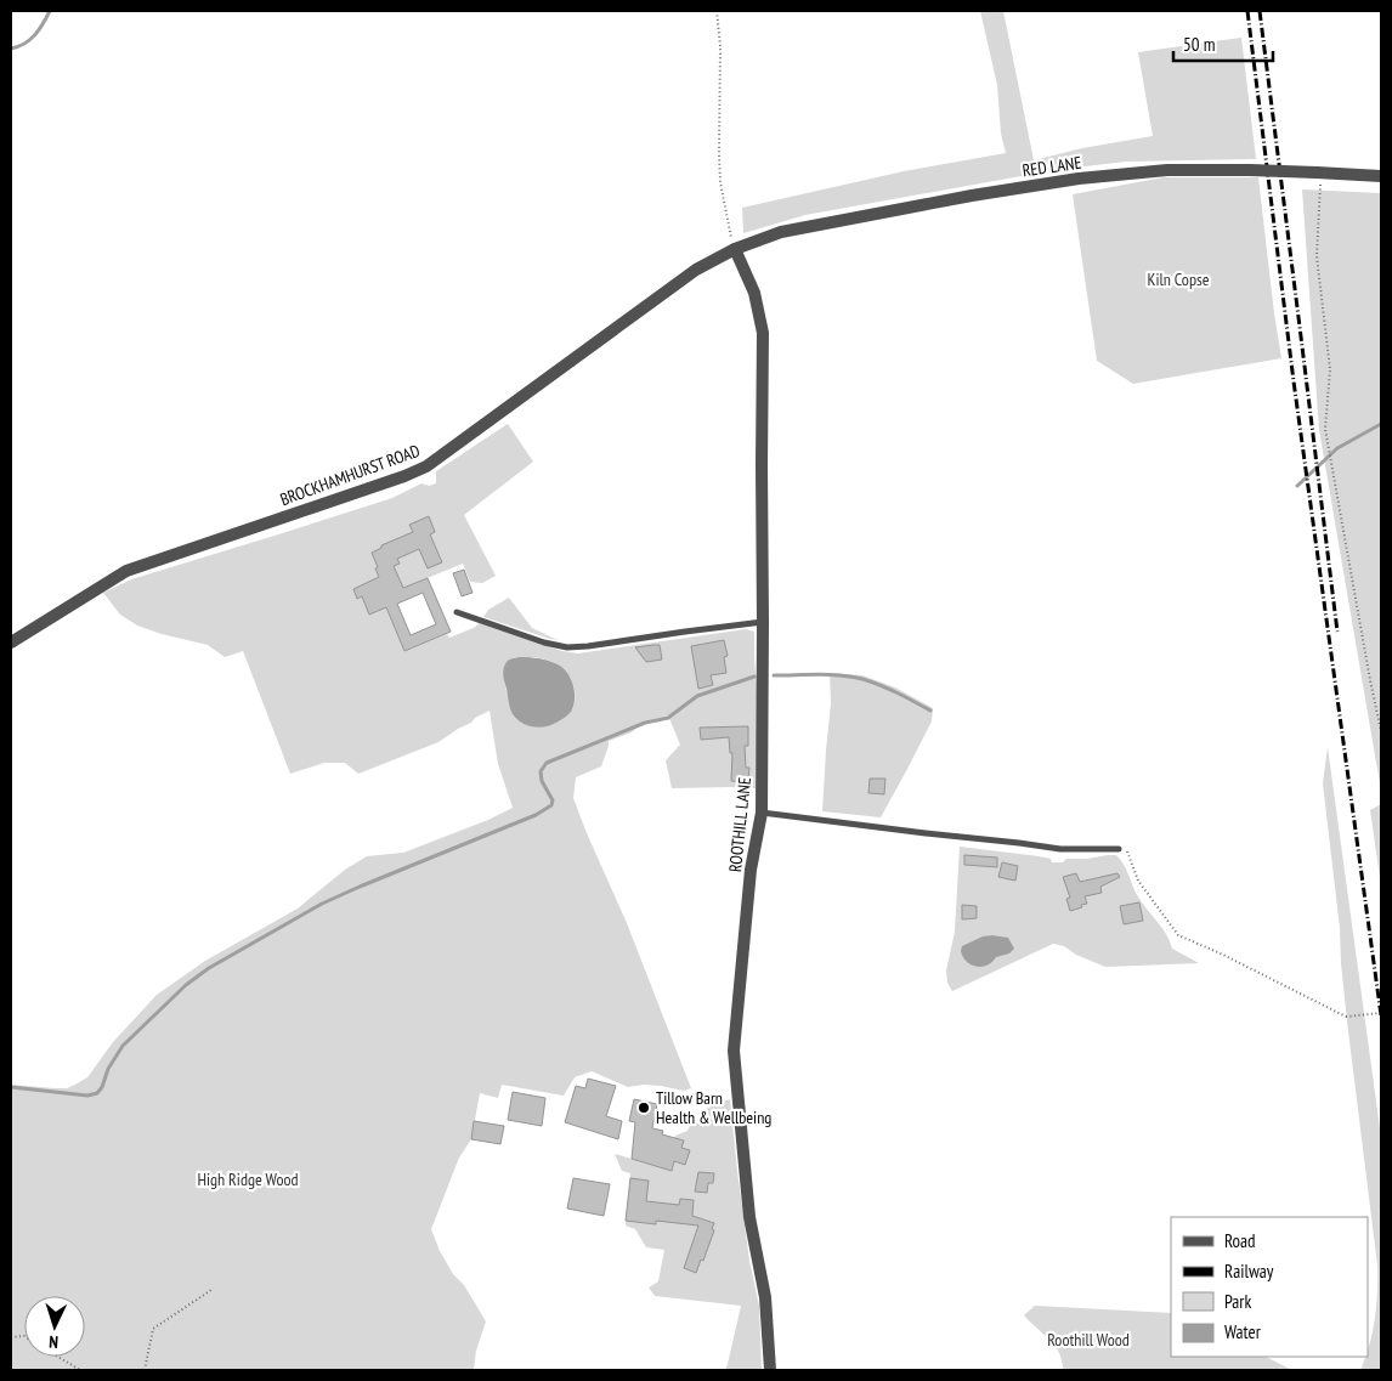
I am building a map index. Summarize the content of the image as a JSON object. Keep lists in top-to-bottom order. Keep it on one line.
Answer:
{"streets":{"street":["RED LANE","BROCKHAMHURST ROAD","ROOTHILL LANE"]},"crossings":[["RED LANE","BROCKHAMHURST ROAD"],["RED LANE","ROOTHILL LANE"],["BROCKHAMHURST ROAD","ROOTHILL LANE"]],"parks":["Kiln Copse","High Ridge Wood","Roothill Wood"],"places":["Tillow Barn Health & Wellbeing"],"legend":["Road","Railway","Park","Water"],"scale_bar":"50 m","north":"bottom"}
